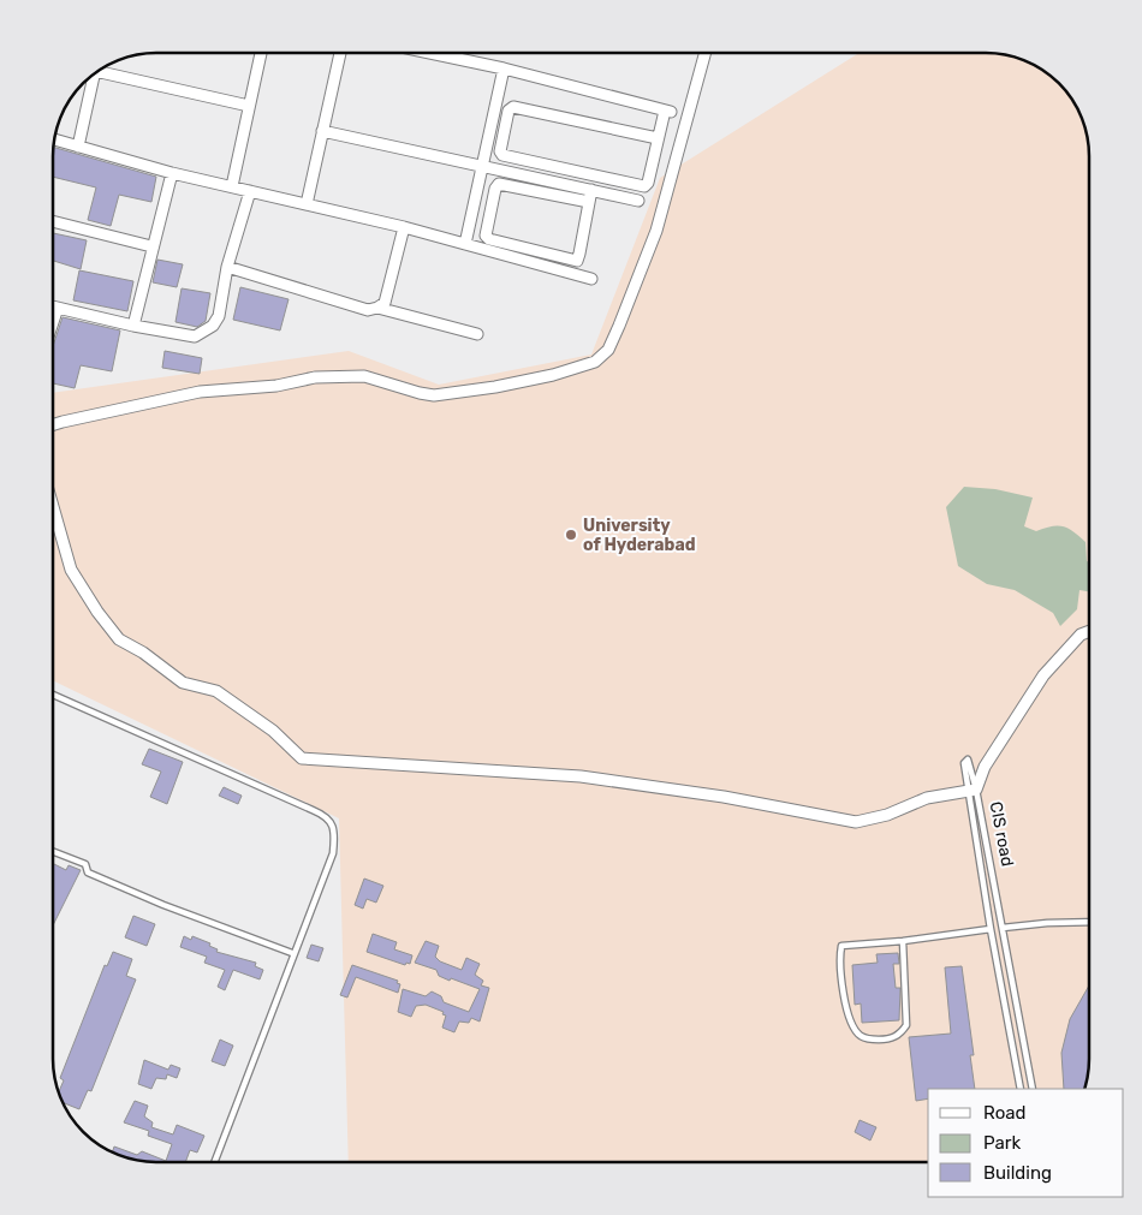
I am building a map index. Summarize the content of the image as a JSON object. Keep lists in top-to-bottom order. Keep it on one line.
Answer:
{"streets":{"street":["CIS road"]},"places":["University of Hyderabad"],"legend":["Road","Park","Building"]}
